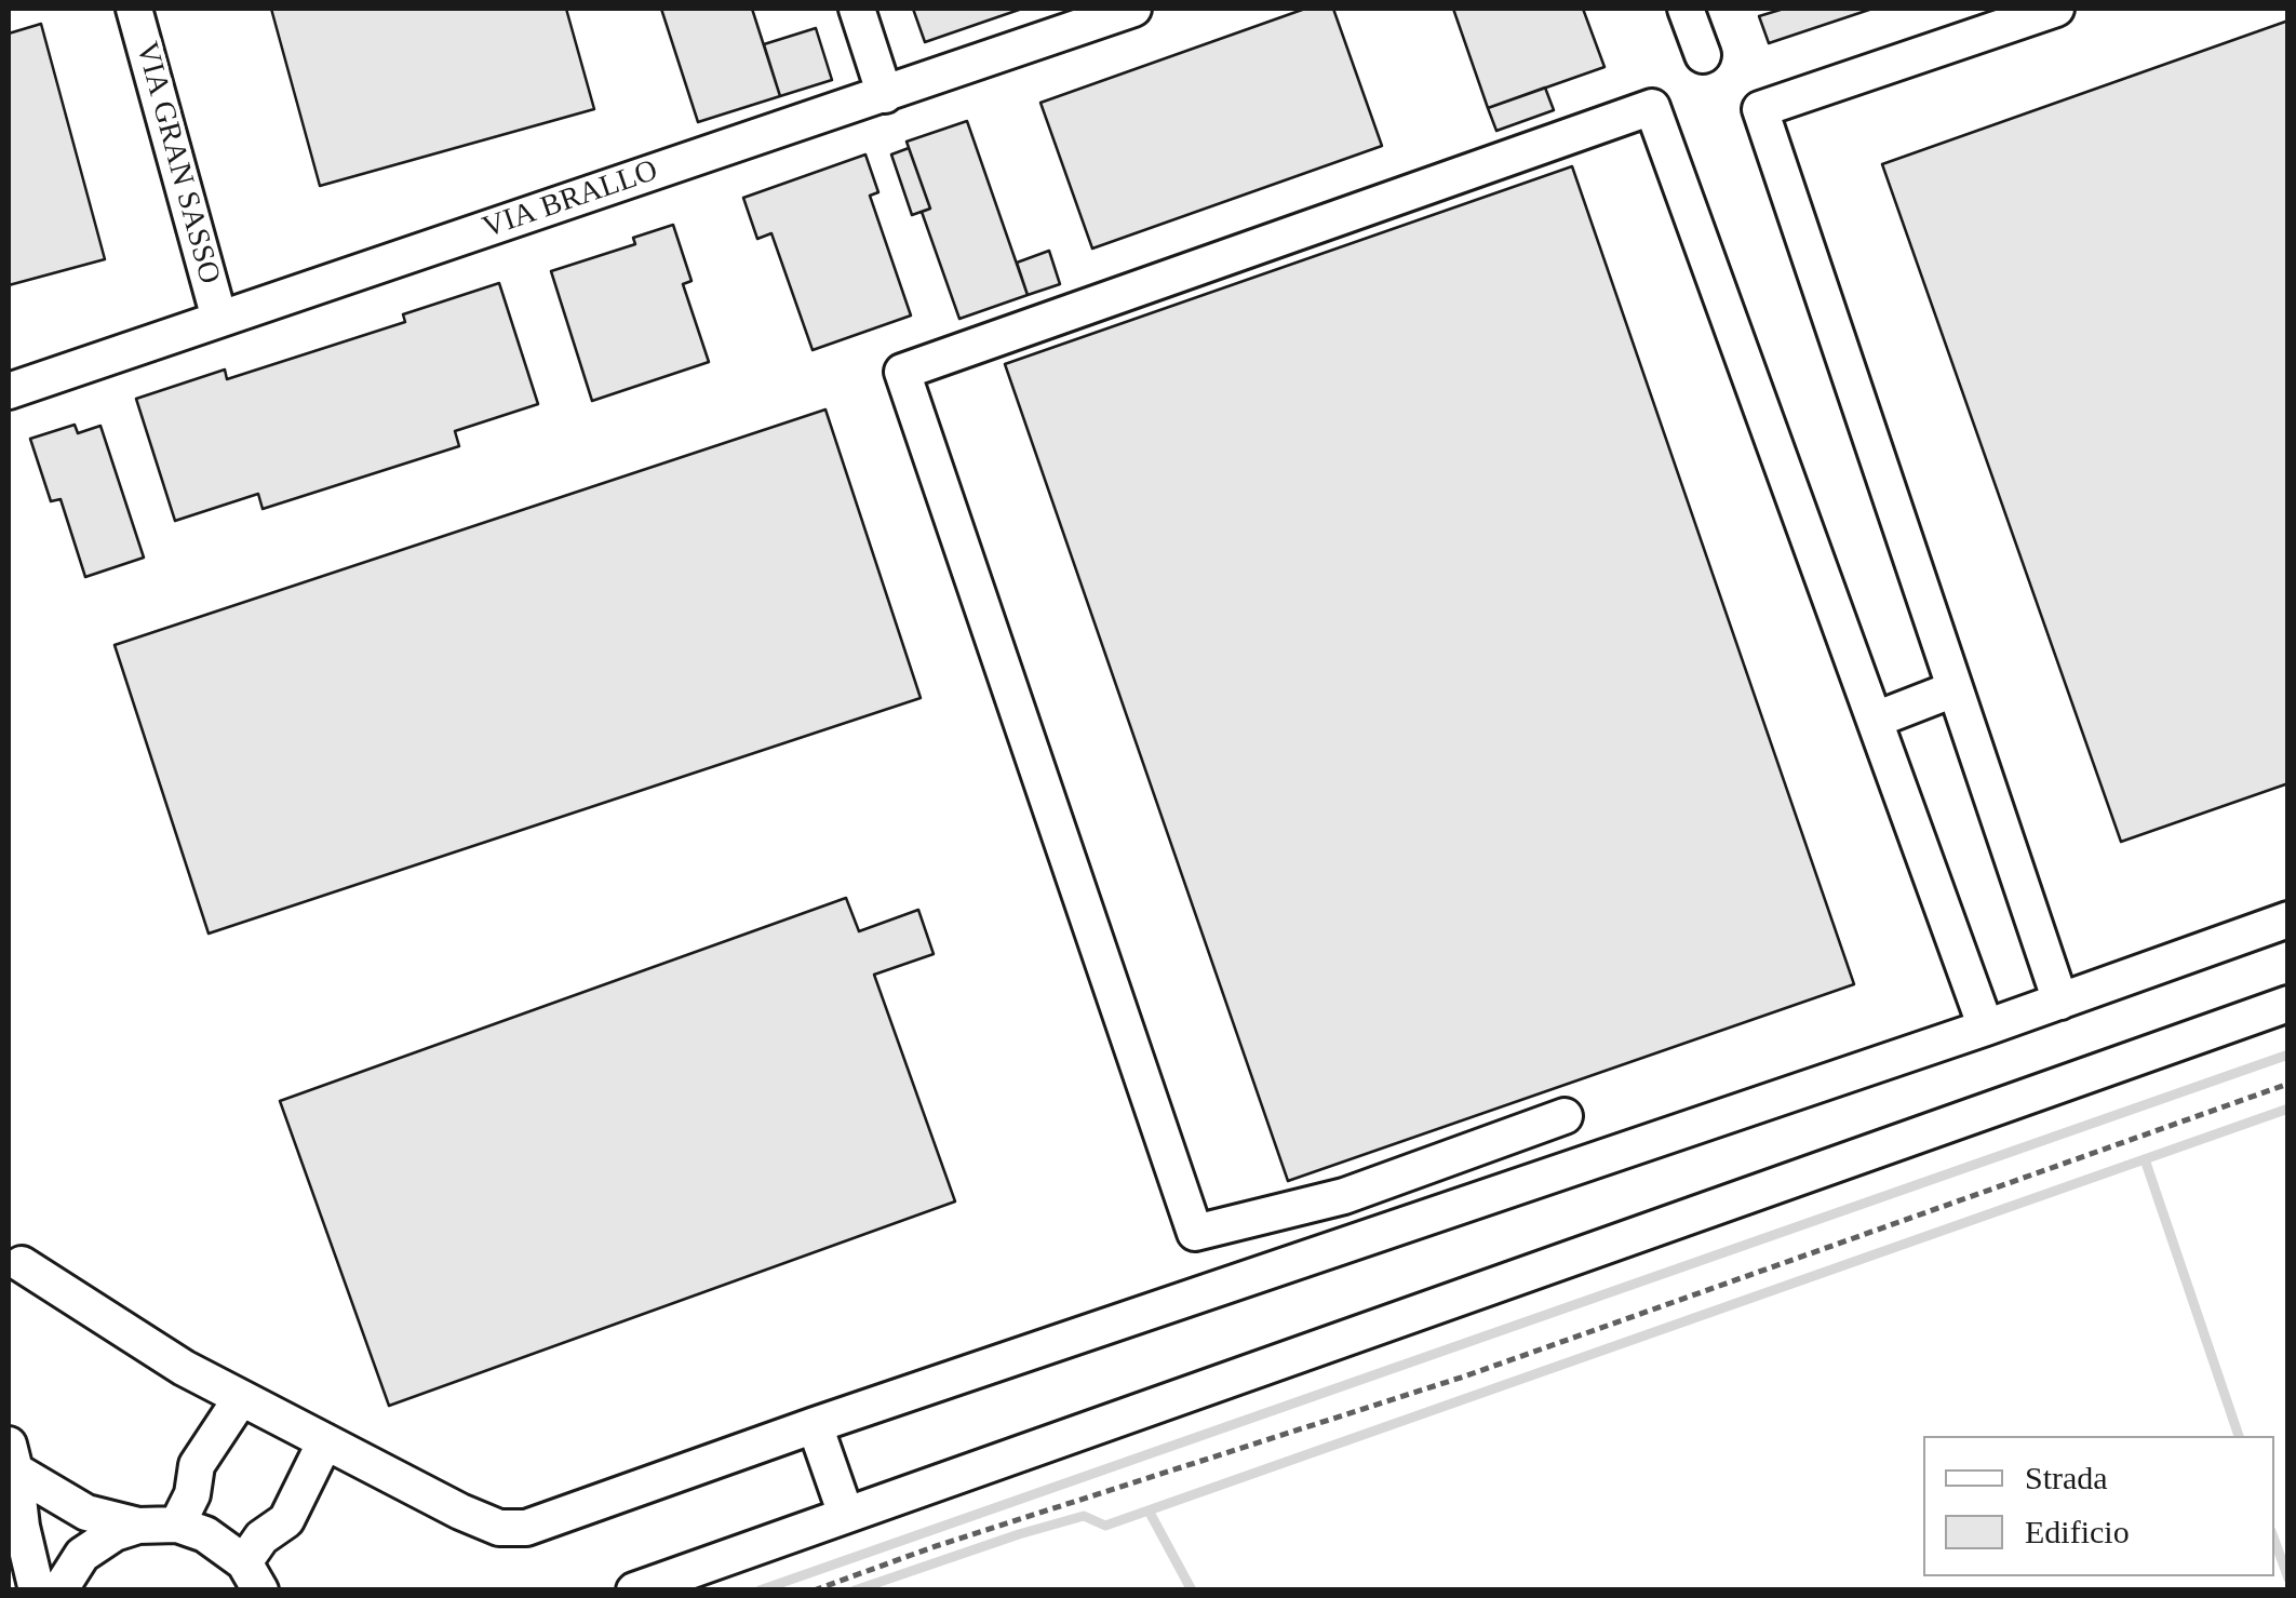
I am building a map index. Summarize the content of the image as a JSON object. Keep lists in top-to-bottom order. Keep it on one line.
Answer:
{"streets":{"street":["VIA GRAN SASSO","VIA BRALLO"]},"crossings":[["VIA GRAN SASSO","VIA BRALLO"]],"legend":["Strada","Edificio"]}
